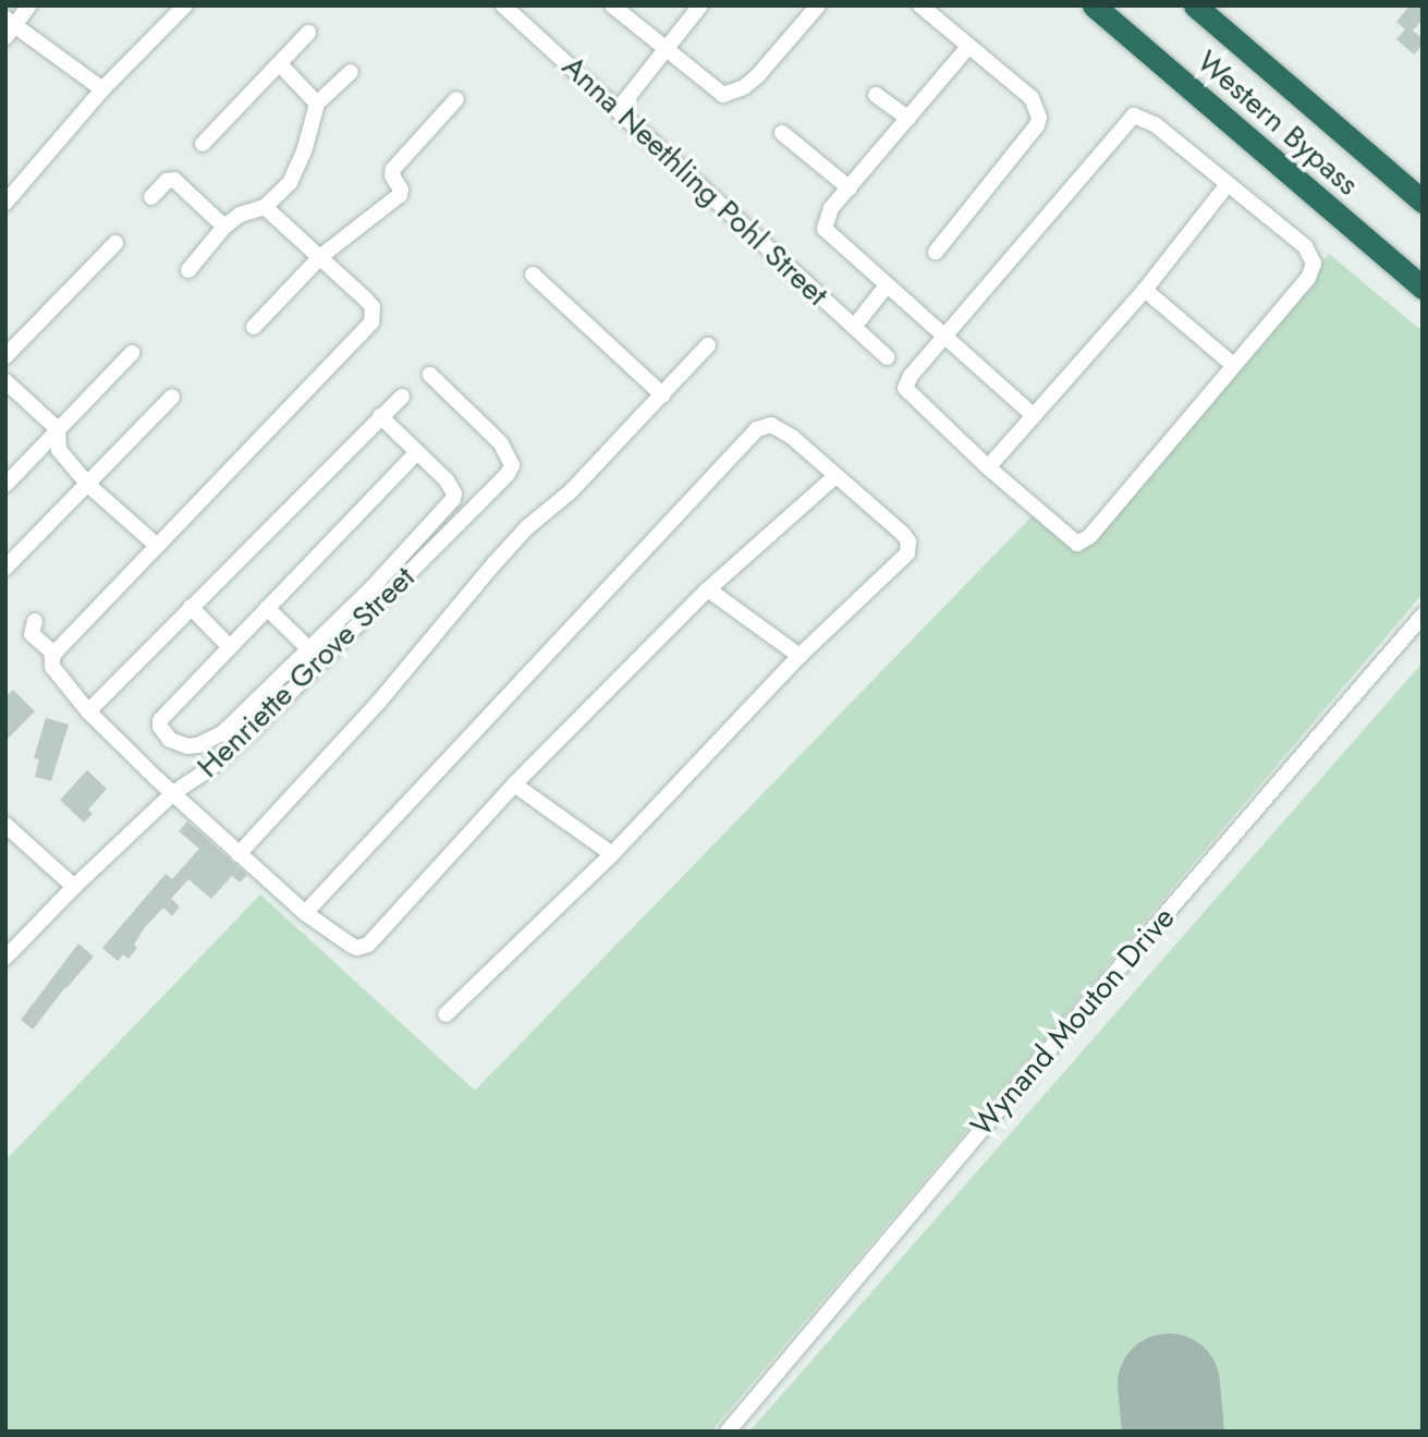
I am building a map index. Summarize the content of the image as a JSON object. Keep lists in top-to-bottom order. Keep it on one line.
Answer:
{"streets":{"highway":["Western Bypass"],"street":["Anna Neethling Pohl Street","Henriette Grove Street","Wynand Mouton Drive"]}}
